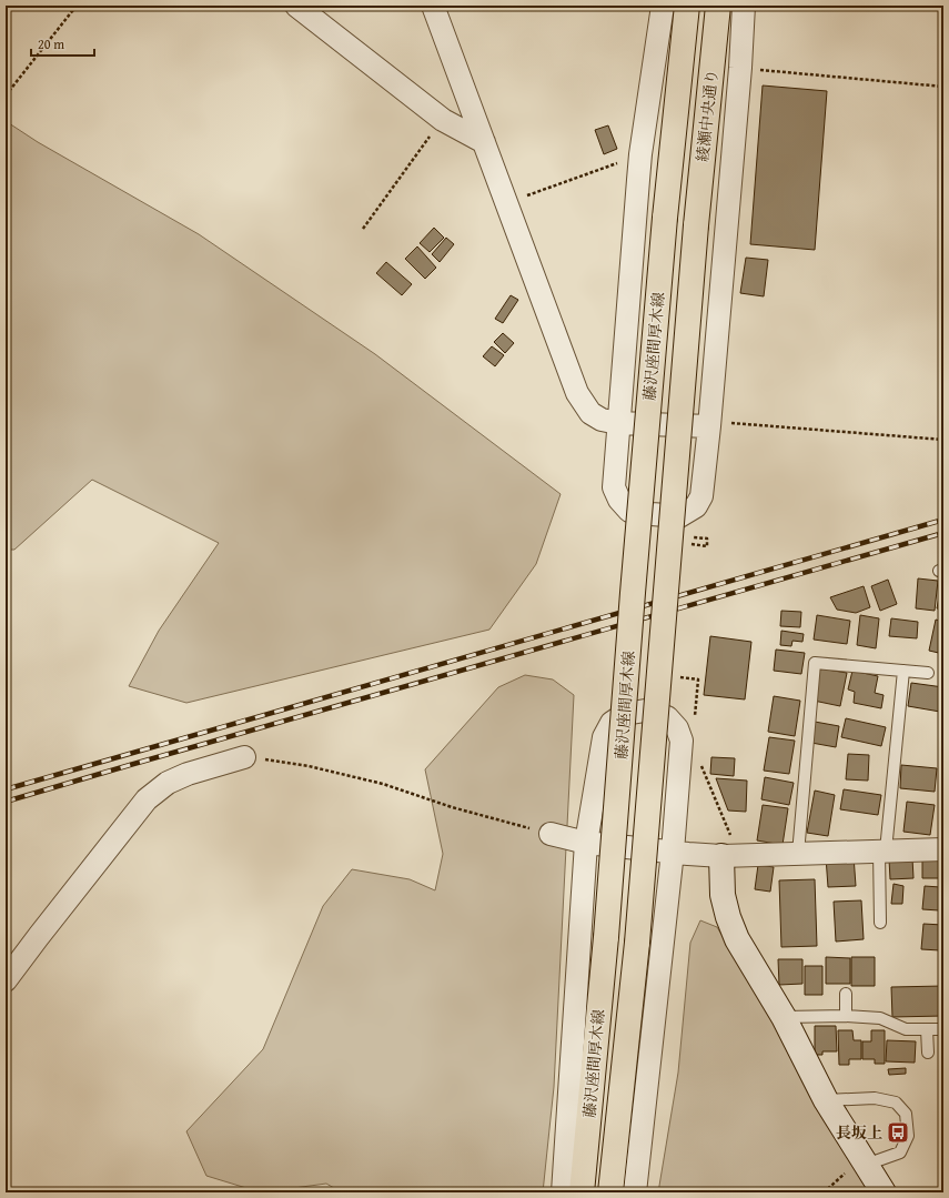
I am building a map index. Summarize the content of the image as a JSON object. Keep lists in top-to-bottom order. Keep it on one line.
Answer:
{"streets":{"main road":["綾瀬中央通り","藤沢座間厚木線"]},"crossings":[["綾瀬中央通り","藤沢座間厚木線"]],"places":{"bus stop":["長坂上"]},"scale_bar":"20 m"}
